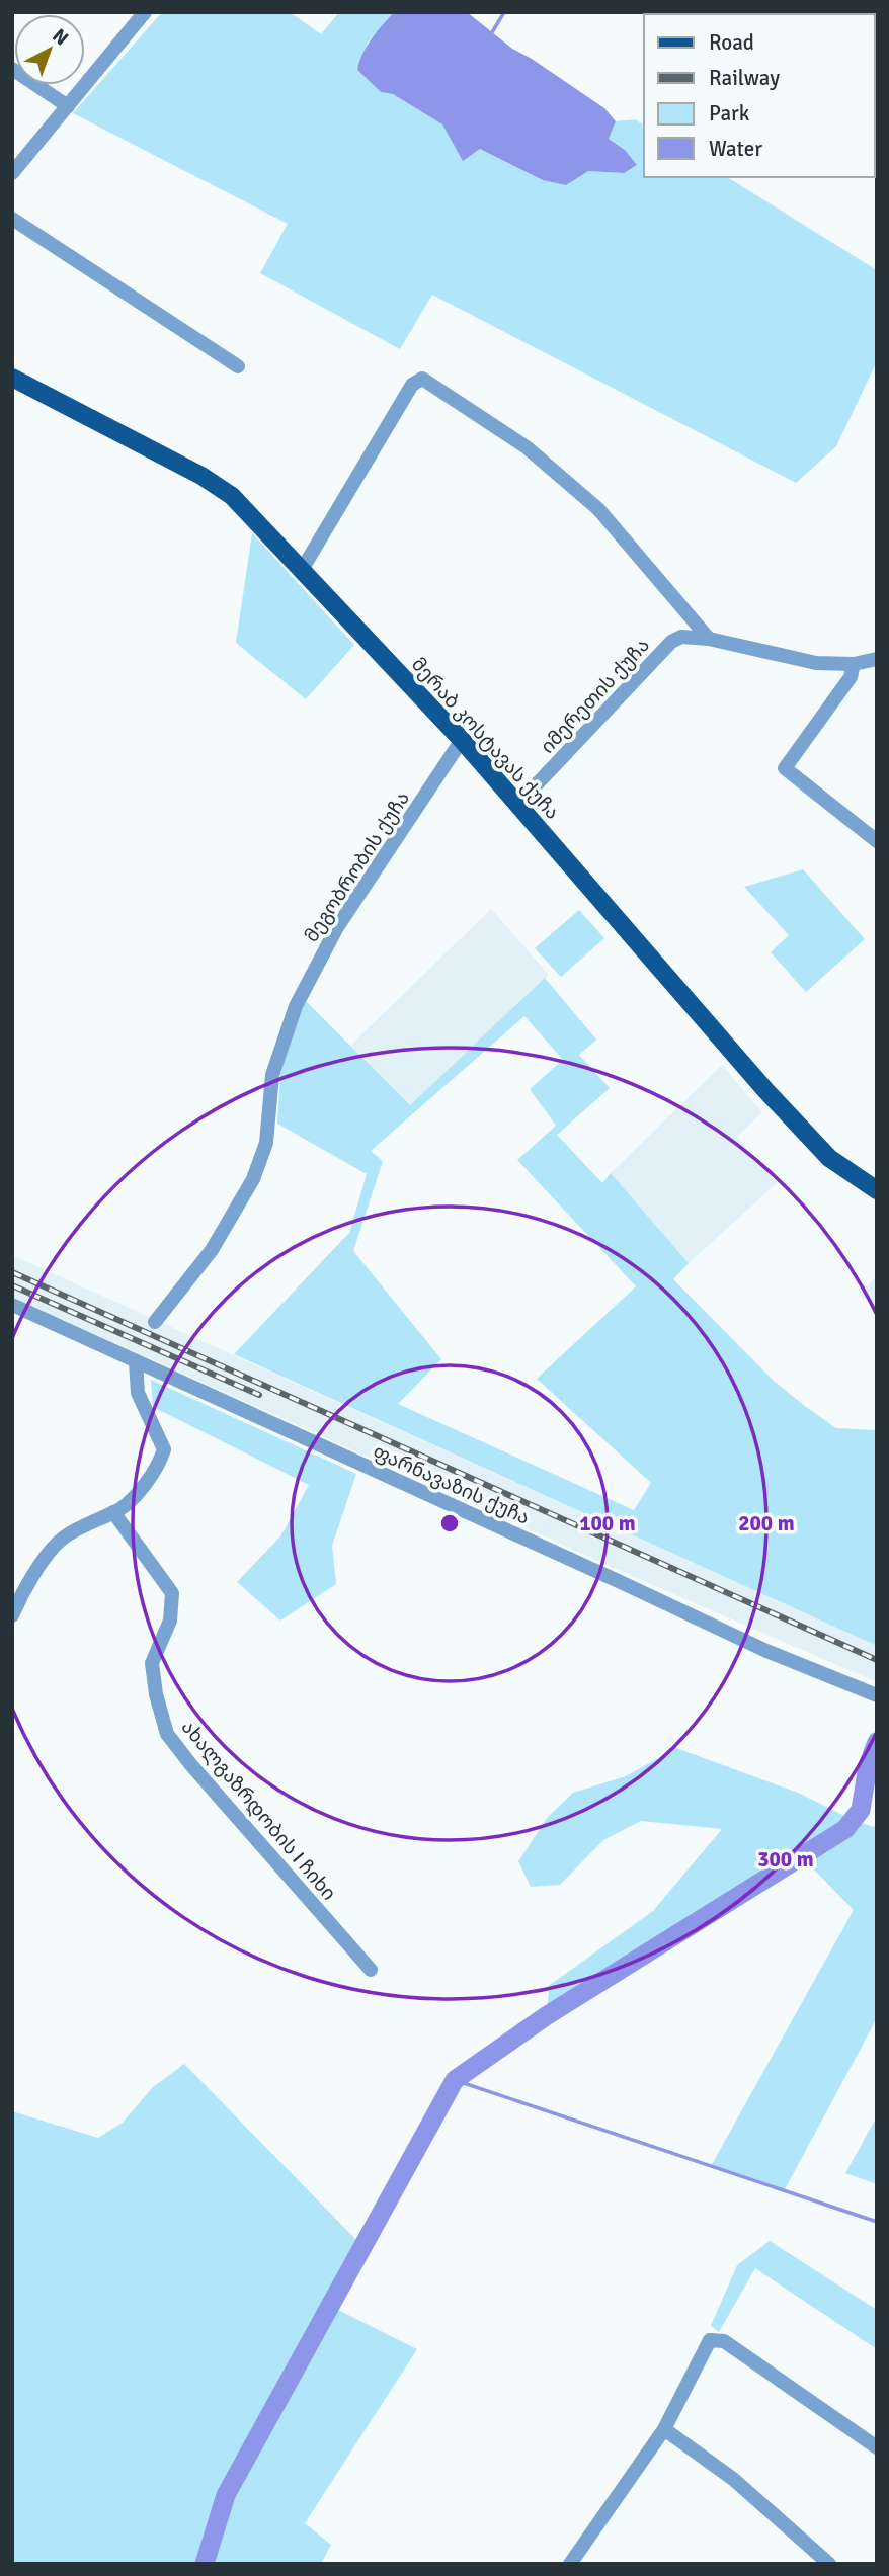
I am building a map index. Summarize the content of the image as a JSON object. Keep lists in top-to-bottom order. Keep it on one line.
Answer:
{"streets":{"main road":["მერაბ კოსტავას ქუჩა"],"street":["იმერეთის ქუჩა","მეგობრობის ქუჩა","ფარნავაზის ქუჩა","ახალგაზრდობის I ჩიხი"]},"crossings":[["იმერეთის ქუჩა","მერაბ კოსტავას ქუჩა"],["მერაბ კოსტავას ქუჩა","მეგობრობის ქუჩა"]],"legend":["Road","Railway","Park","Water"],"north":"top right","rings":["100 m","200 m","300 m"]}
